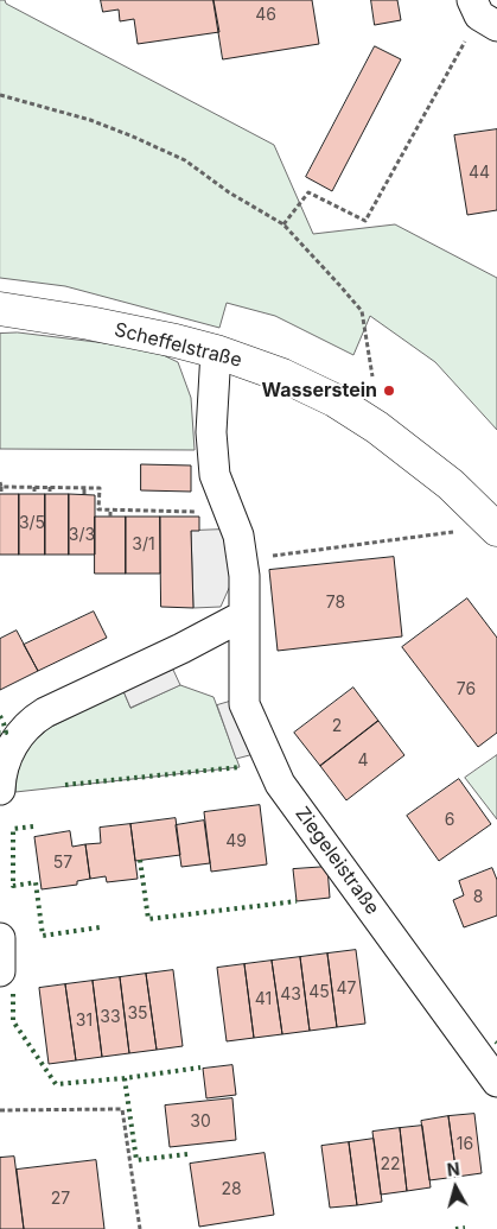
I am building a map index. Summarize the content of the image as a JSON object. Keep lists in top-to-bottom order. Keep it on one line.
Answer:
{"streets":{"street":["Scheffelstraße","Ziegeleistraße"]},"crossings":[["Scheffelstraße","Ziegeleistraße"]],"places":["Wasserstein"],"house_numbers":["46","44","3/5","3/3","3/1","78","76","2","4","6","49","57","8","47","45","43","41","35","33","31","30","16","22","28","27"],"north":"top"}
